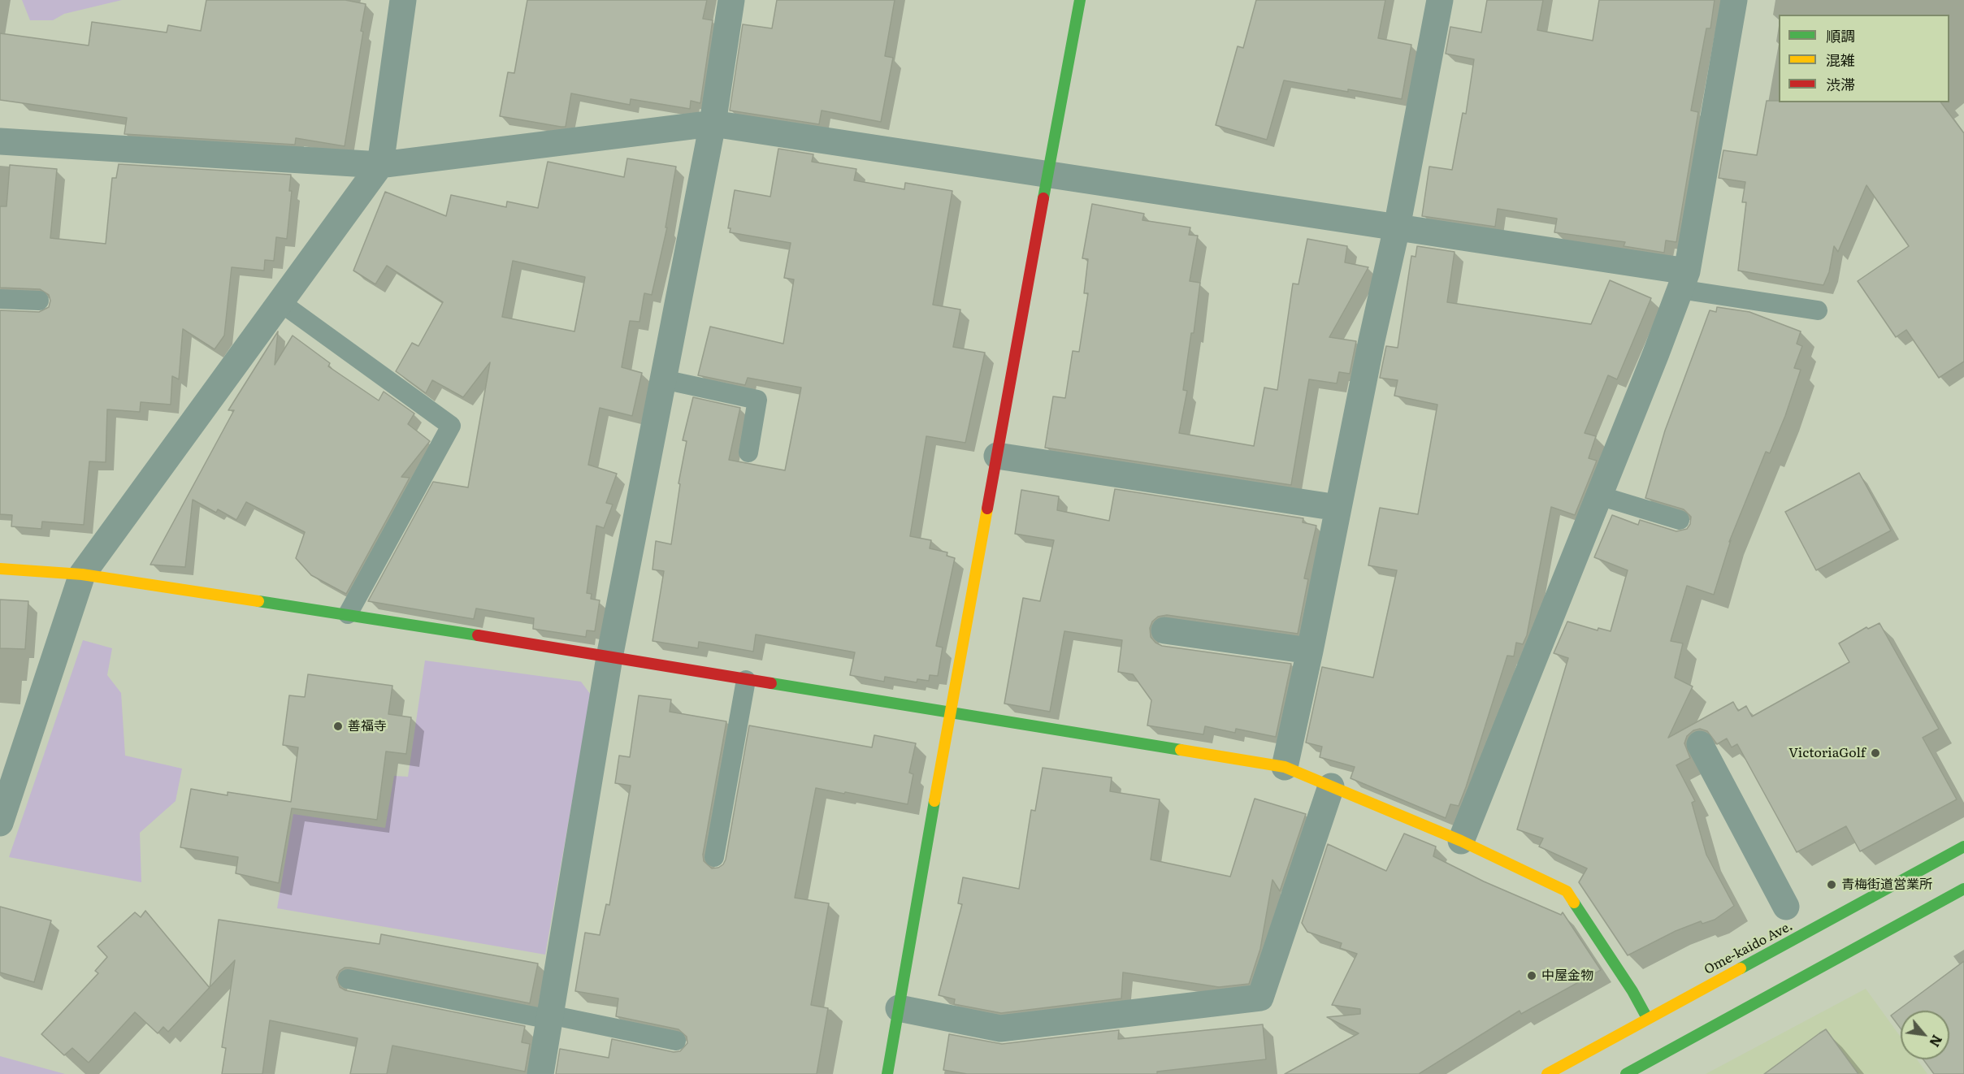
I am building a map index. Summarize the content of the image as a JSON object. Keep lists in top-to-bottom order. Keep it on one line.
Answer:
{"streets":{"street":["Ome-kaido Ave."]},"places":["善福寺","VictoriaGolf","青梅街道営業所","中屋金物"],"legend":["順調","混雑","渋滞"],"north":"bottom right"}
